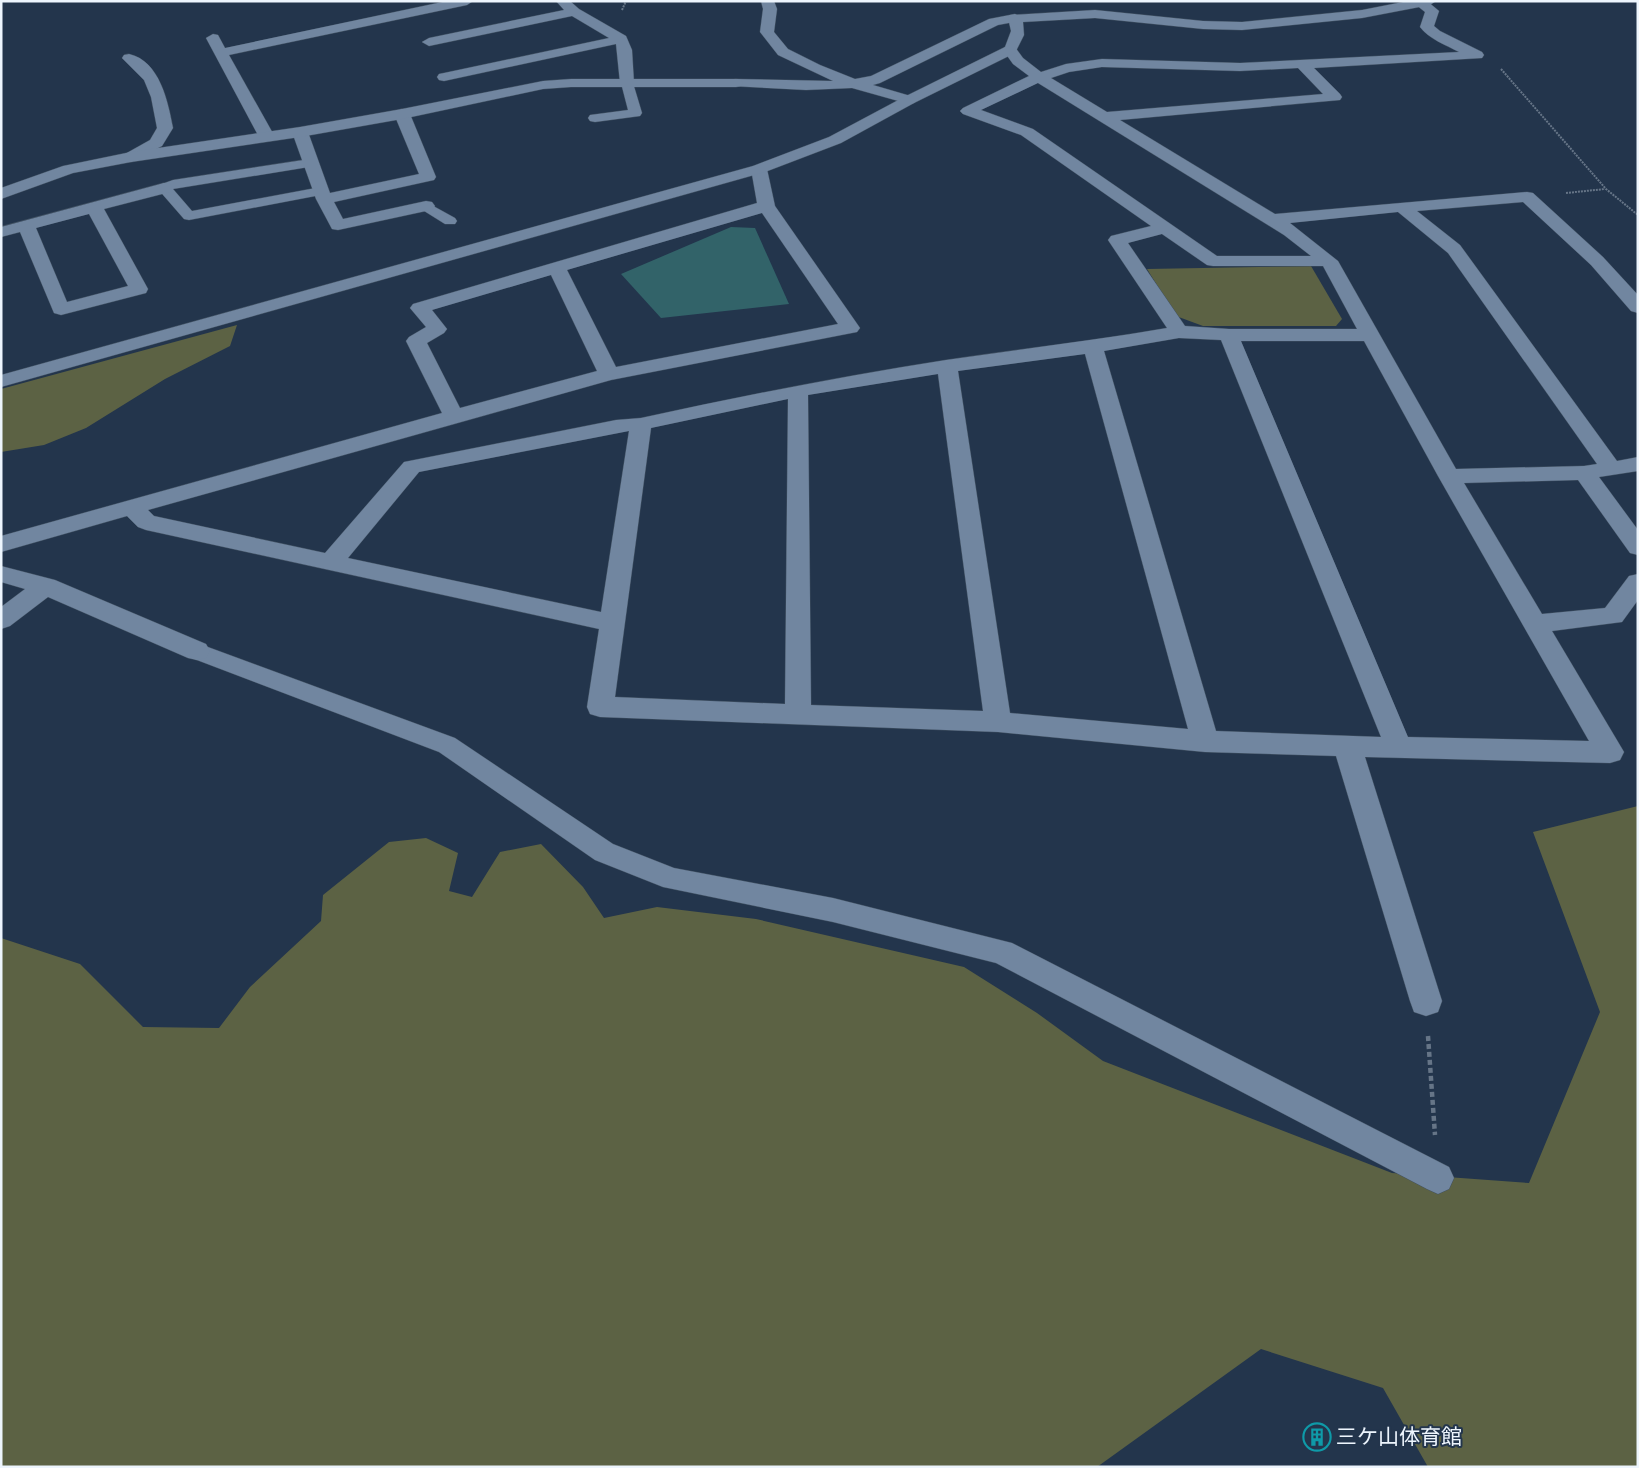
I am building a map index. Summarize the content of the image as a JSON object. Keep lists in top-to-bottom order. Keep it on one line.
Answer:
{"places":{"building":["三ケ山体育館"]}}
